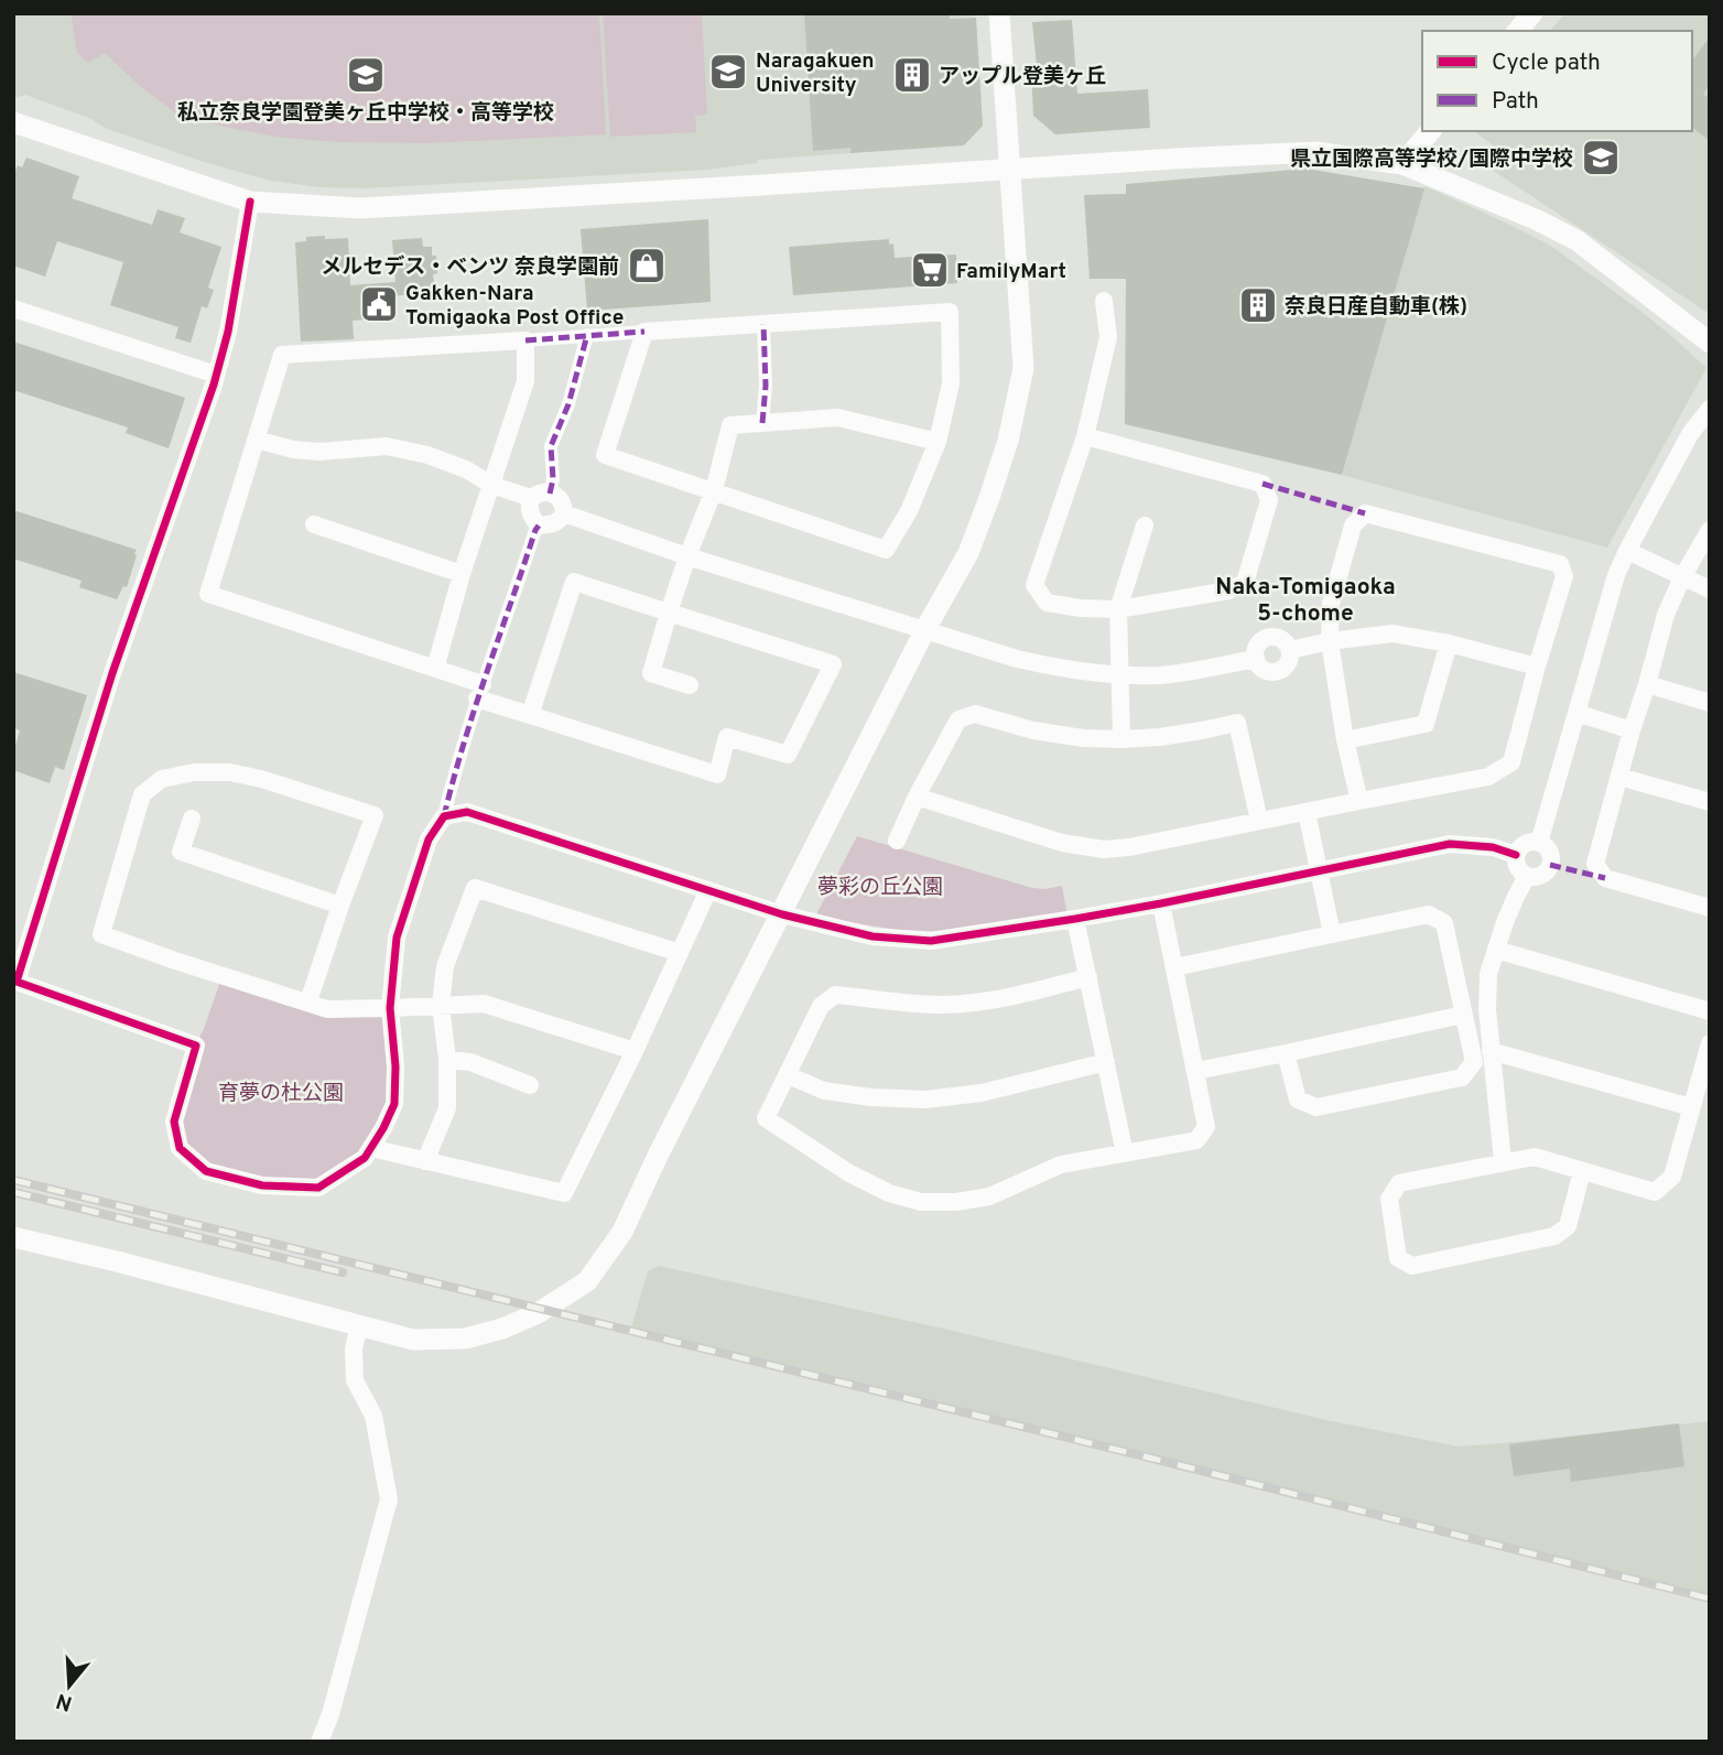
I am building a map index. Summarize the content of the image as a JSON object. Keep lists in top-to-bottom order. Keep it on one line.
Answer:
{"districts":["Naka-Tomigaoka 5-chome"],"parks":["夢彩の丘公園","育夢の杜公園"],"places":{"school or university":["Naragakuen University","私立奈良学園登美ヶ丘中学校・高等学校","県立国際高等学校/国際中学校"],"building":["アップル登美ヶ丘","奈良日産自動車(株)"],"shop":["メルセデス・ベンツ 奈良学園前"],"supermarket":["FamilyMart"],"public building":["Gakken-Nara Tomigaoka Post Office"]},"legend":["Cycle path","Path"],"north":"bottom"}
